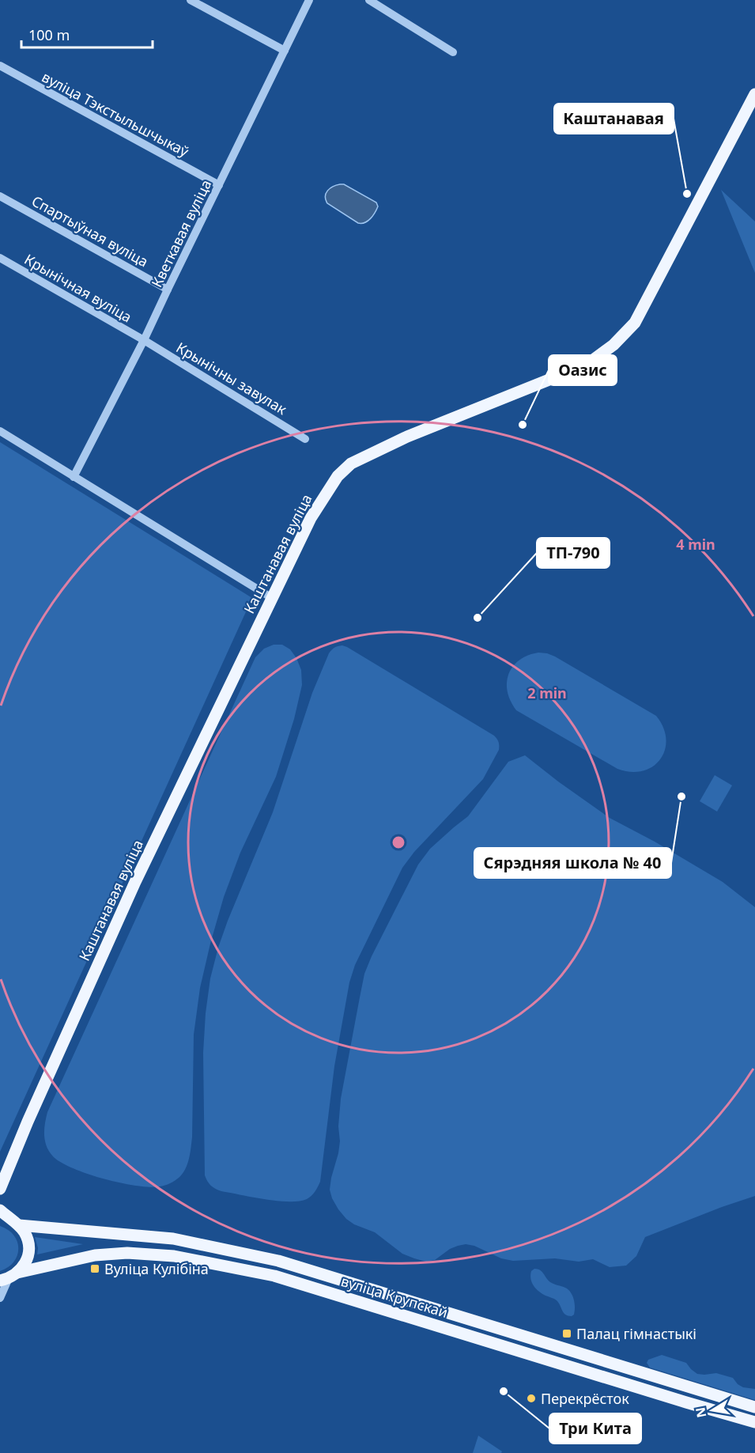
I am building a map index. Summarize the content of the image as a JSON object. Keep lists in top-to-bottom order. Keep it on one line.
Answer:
{"streets":{"main road":["Каштанавая вуліца","вуліца Крупскай"],"street":["вуліца Тэкстыльшчыкаў","Спартыўная вуліца","Кветкавая вуліца","Крынічная вуліца","Крынічны завулак"]},"crossings":[["вуліца Тэкстыльшчыкаў","Кветкавая вуліца"],["Спартыўная вуліца","Кветкавая вуліца"],["Кветкавая вуліца","Крынічная вуліца"],["Кветкавая вуліца","Крынічны завулак"],["Крынічная вуліца","Крынічны завулак"]],"places":{"other":["Каштанавая","Оазис","ТП-790","Сярэдняя школа № 40","Три Кита","Перекрёсток"],"transit":["Вуліца Кулібіна","Палац гімнастыкі"]},"scale_bar":"100 m","north":"left","rings":["4 min","2 min"]}
